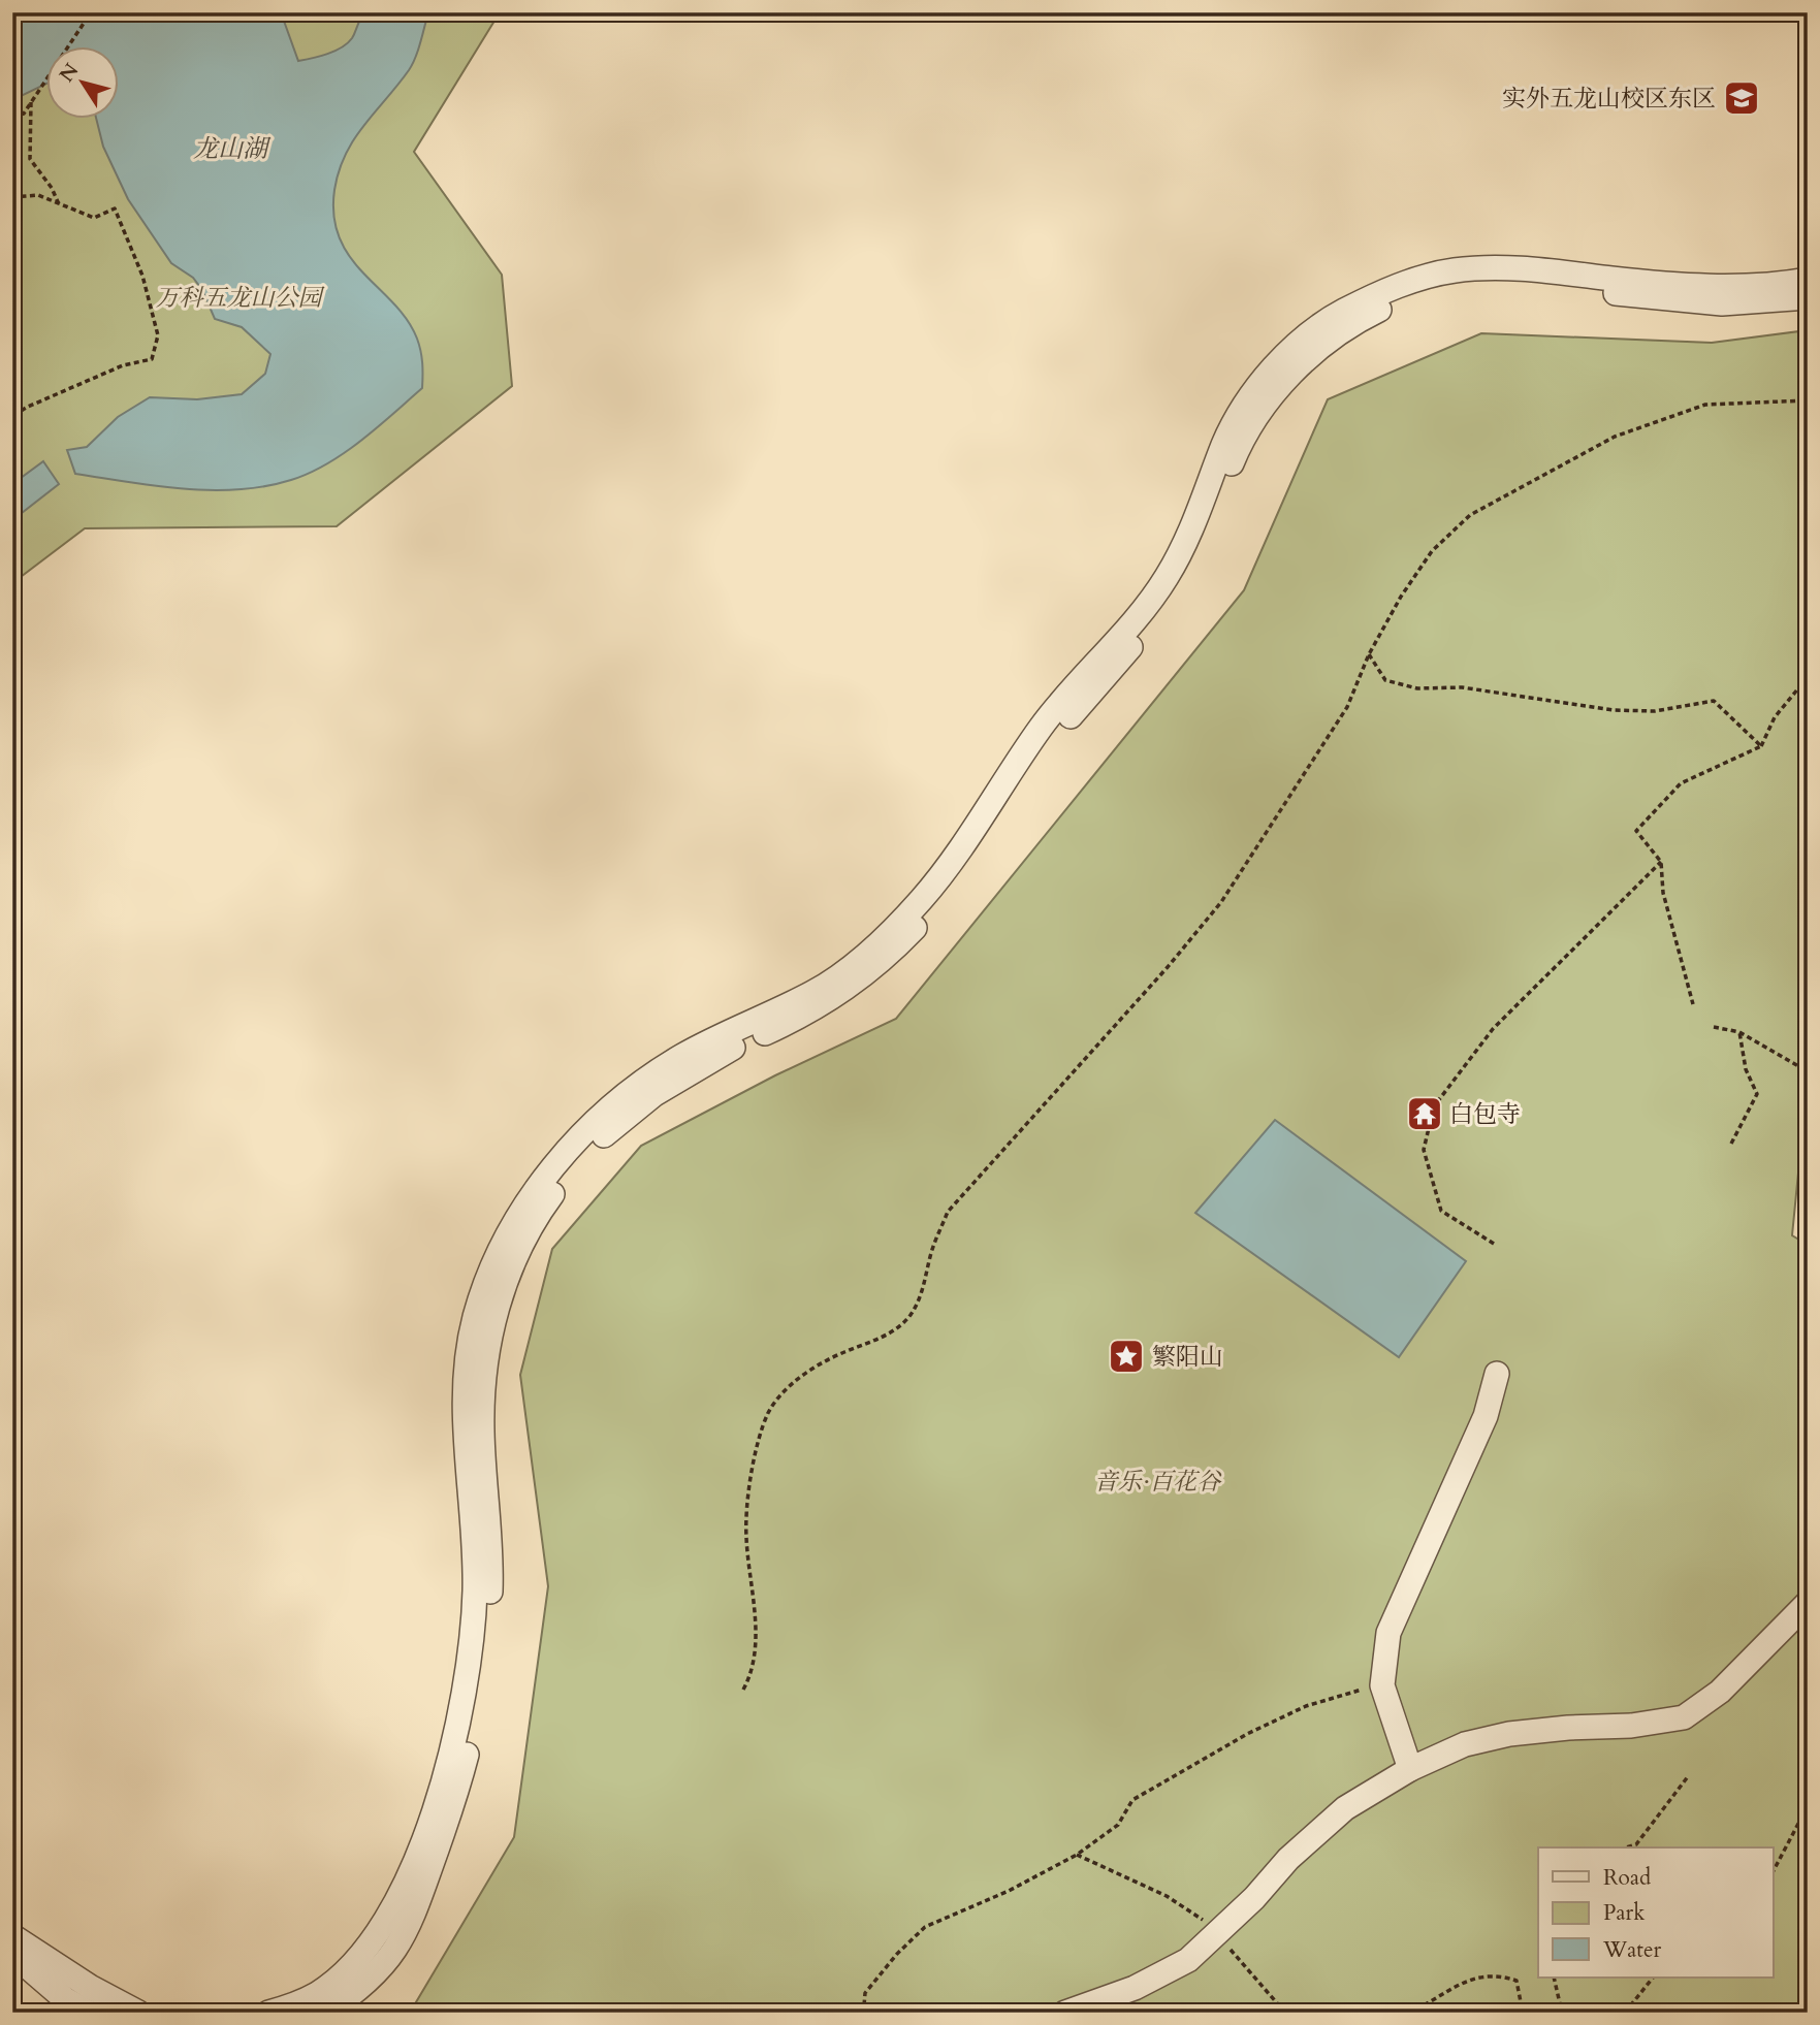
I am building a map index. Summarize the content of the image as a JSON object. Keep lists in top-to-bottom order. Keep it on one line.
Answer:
{"water":["龙山湖"],"parks":["万科五龙山公园","音乐·百花谷"],"places":{"school or university":["实外五龙山校区东区"],"temple":["白包寺"],"place":["繁阳山"]},"legend":["Road","Park","Water"],"north":"top left"}
